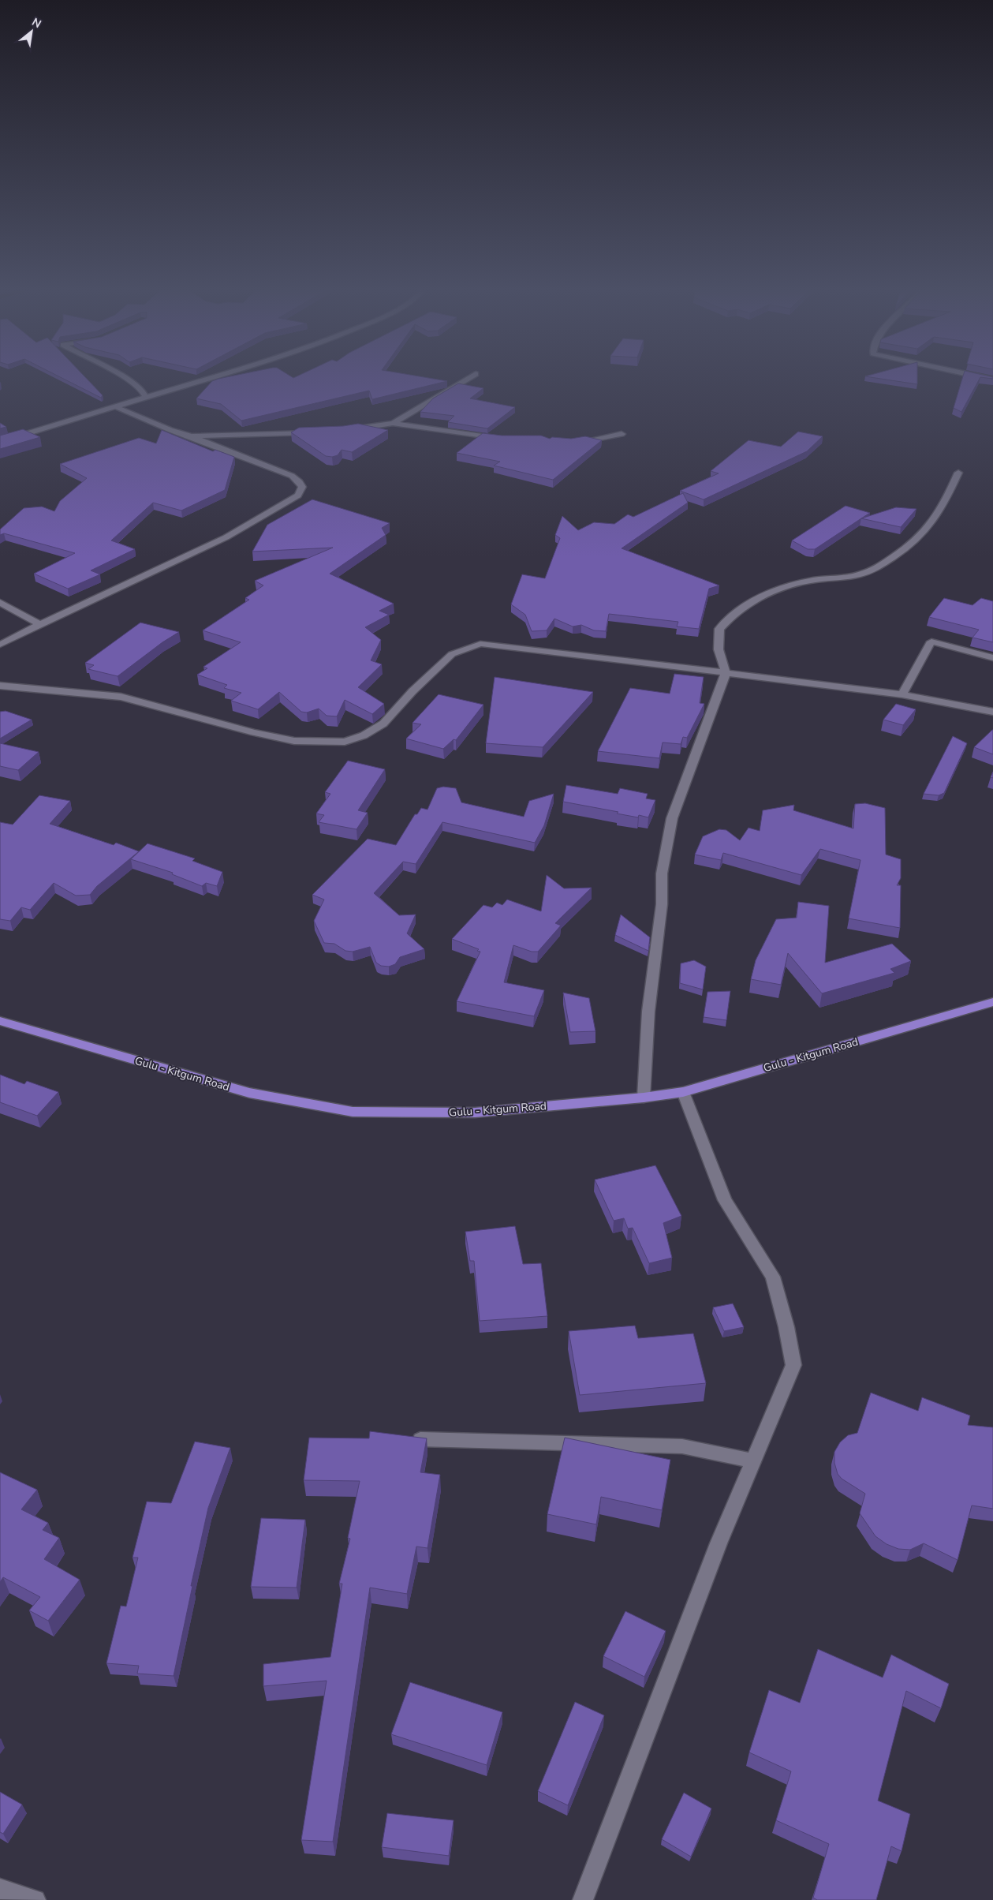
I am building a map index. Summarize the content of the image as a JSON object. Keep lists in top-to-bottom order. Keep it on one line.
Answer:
{"streets":{"main road":["Gulu - Kitgum Road"]},"north":"top right"}
